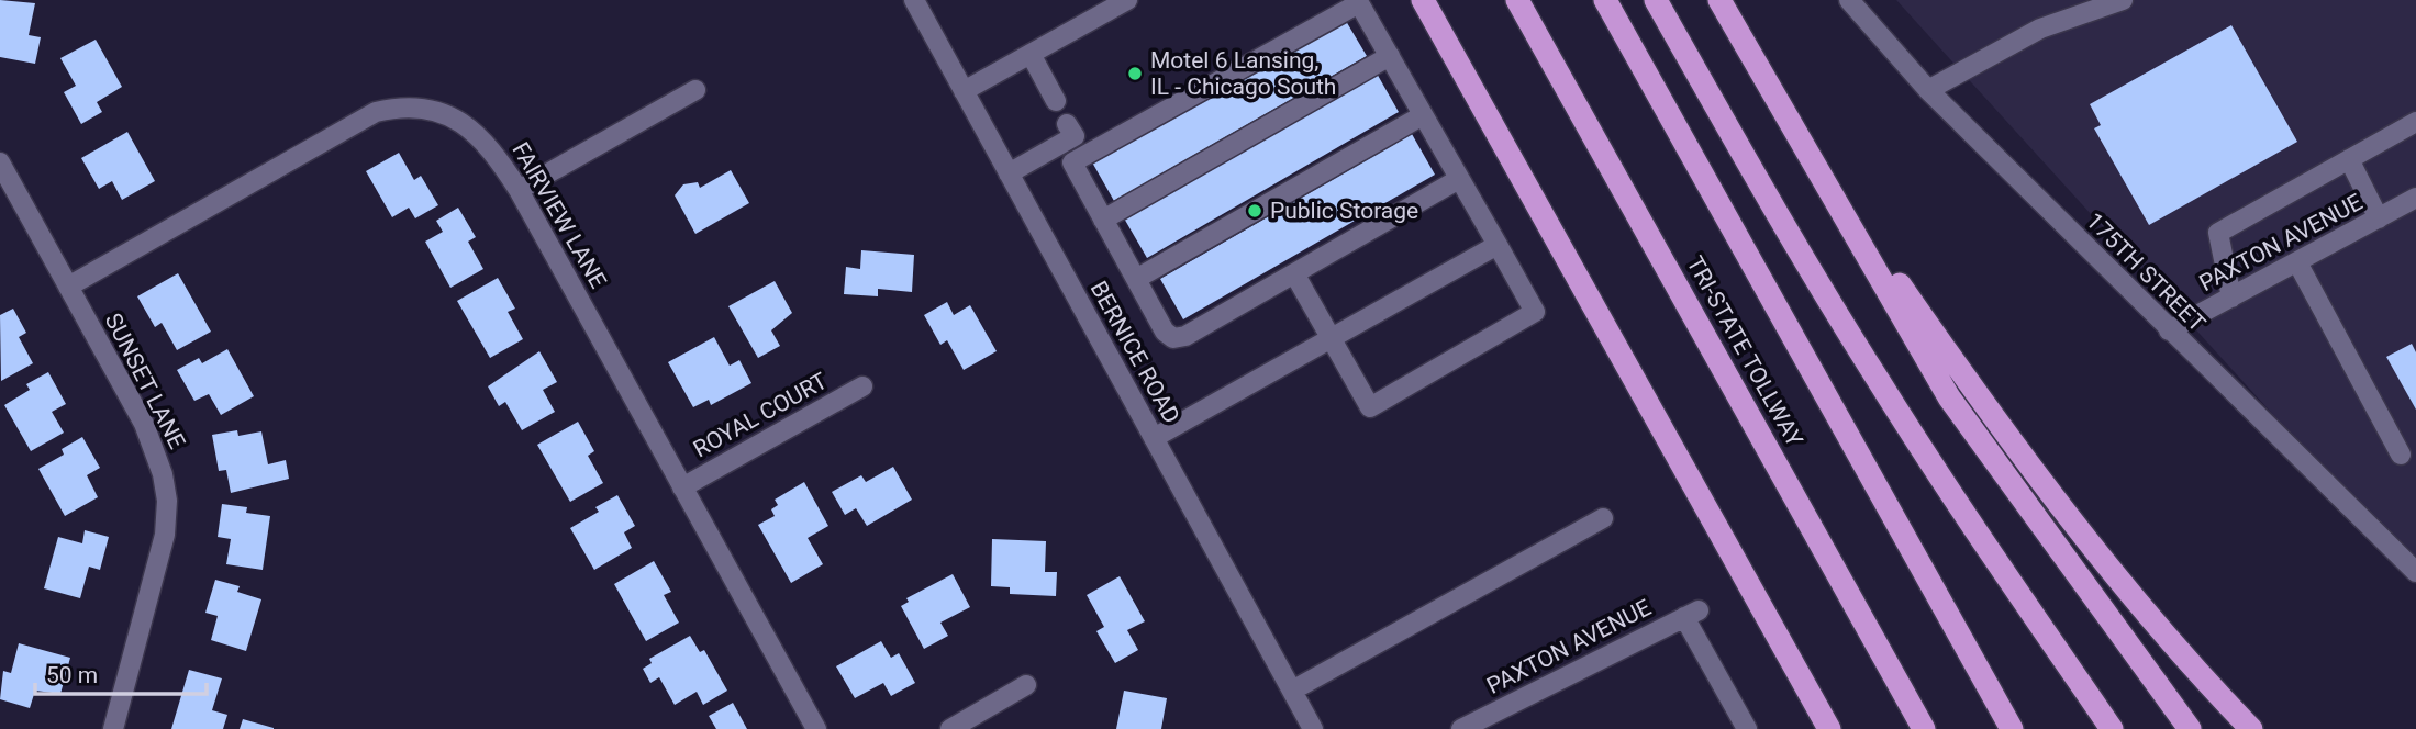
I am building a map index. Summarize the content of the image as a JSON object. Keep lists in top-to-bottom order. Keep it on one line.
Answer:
{"streets":{"highway":["TRI-STATE TOLLWAY"],"street":["FAIRVIEW LANE","PAXTON AVENUE","175TH STREET","BERNICE ROAD","SUNSET LANE","ROYAL COURT"]},"crossings":[["FAIRVIEW LANE","SUNSET LANE"],["FAIRVIEW LANE","ROYAL COURT"],["PAXTON AVENUE","175TH STREET"]],"places":["Motel 6 Lansing, IL - Chicago South","Public Storage"],"scale_bar":"50 m"}
